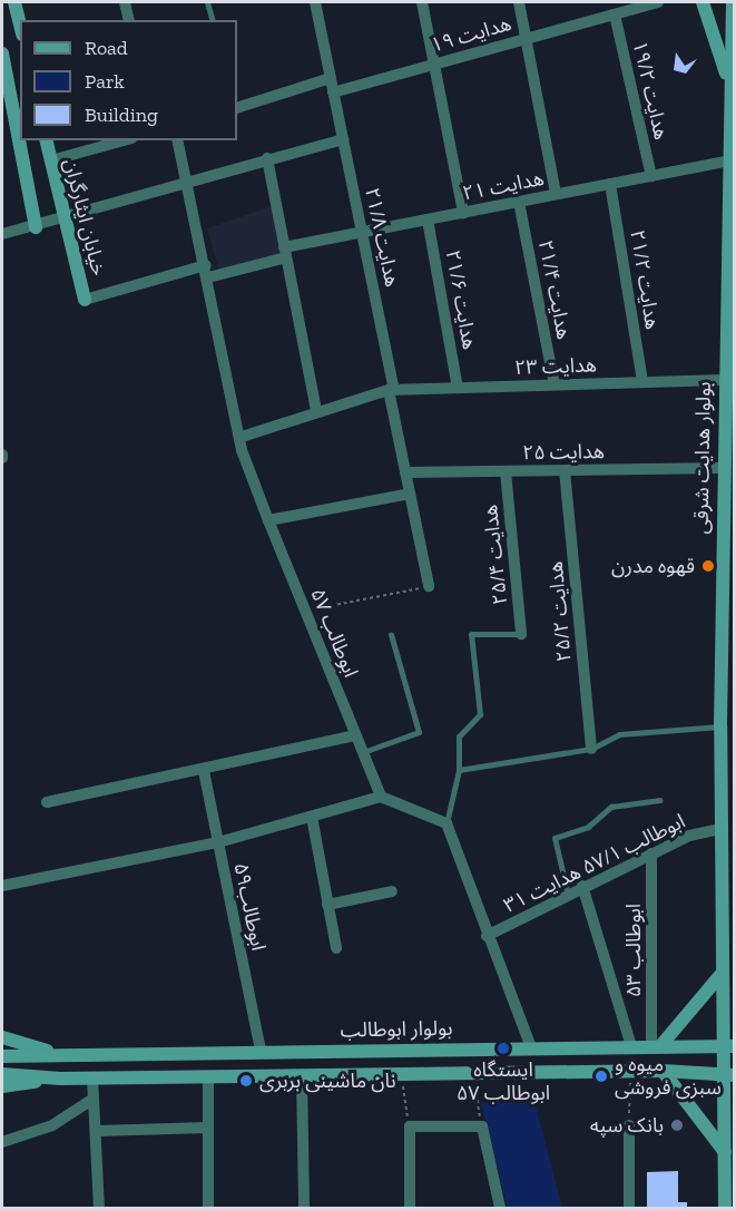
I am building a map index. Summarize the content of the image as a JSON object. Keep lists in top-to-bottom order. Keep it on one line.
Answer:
{"streets":{"main road":["خیابان ایثارگران","بولوار هدایت شرقی","بولوار ابوطالب"],"street":["هدایت ۱۹","هدایت ۱۹/۲","هدایت ۲۱","هدایت ۲۱/۸","هدایت ۲۱/۲","هدایت ۲۱/۴","هدایت ۲۱/۶","هدایت ۲۳","هدایت ۲۵","هدایت ۲۵/۴","هدایت ۲۵/۲","ابوطالب ۵۷","ابوطالب ۵۷/۱ هدایت ۳۱","ابوطالب۵۹","ابوطالب ۵۳"]},"crossings":[["هدایت ۱۹","هدایت ۱۹/۲"],["هدایت ۱۹","هدایت ۲۱/۸"],["هدایت ۱۹/۲","هدایت ۲۱"],["هدایت ۲۱","خیابان ایثارگران"],["هدایت ۲۱","هدایت ۲۱/۸"],["هدایت ۲۱","هدایت ۲۱/۲"],["هدایت ۲۱","هدایت ۲۱/۴"],["هدایت ۲۱","هدایت ۲۱/۶"],["هدایت ۲۱","بولوار هدایت شرقی"],["خیابان ایثارگران","ابوطالب ۵۷"],["هدایت ۲۱/۸","هدایت ۲۳"],["هدایت ۲۱/۸","هدایت ۲۵"],["هدایت ۲۱/۲","هدایت ۲۳"],["هدایت ۲۱/۴","هدایت ۲۳"],["هدایت ۲۱/۶","هدایت ۲۳"],["هدایت ۲۳","بولوار هدایت شرقی"],["هدایت ۲۳","ابوطالب ۵۷"],["هدایت ۲۵","بولوار هدایت شرقی"],["هدایت ۲۵","هدایت ۲۵/۴"],["هدایت ۲۵","هدایت ۲۵/۲"],["بولوار هدایت شرقی","ابوطالب ۵۷/۱ هدایت ۳۱"],["بولوار هدایت شرقی","بولوار ابوطالب"],["ابوطالب ۵۷/۱ هدایت ۳۱","ابوطالب ۵۳"],["ابوطالب۵۹","بولوار ابوطالب"],["ابوطالب ۵۳","بولوار ابوطالب"]],"places":["قهوه مدرن","ایستگاه ابوطالب ۵۷","میوه و سبزی فروشی","نان ماشینی بربری","بانک سپه"],"legend":["Road","Park","Building"]}
